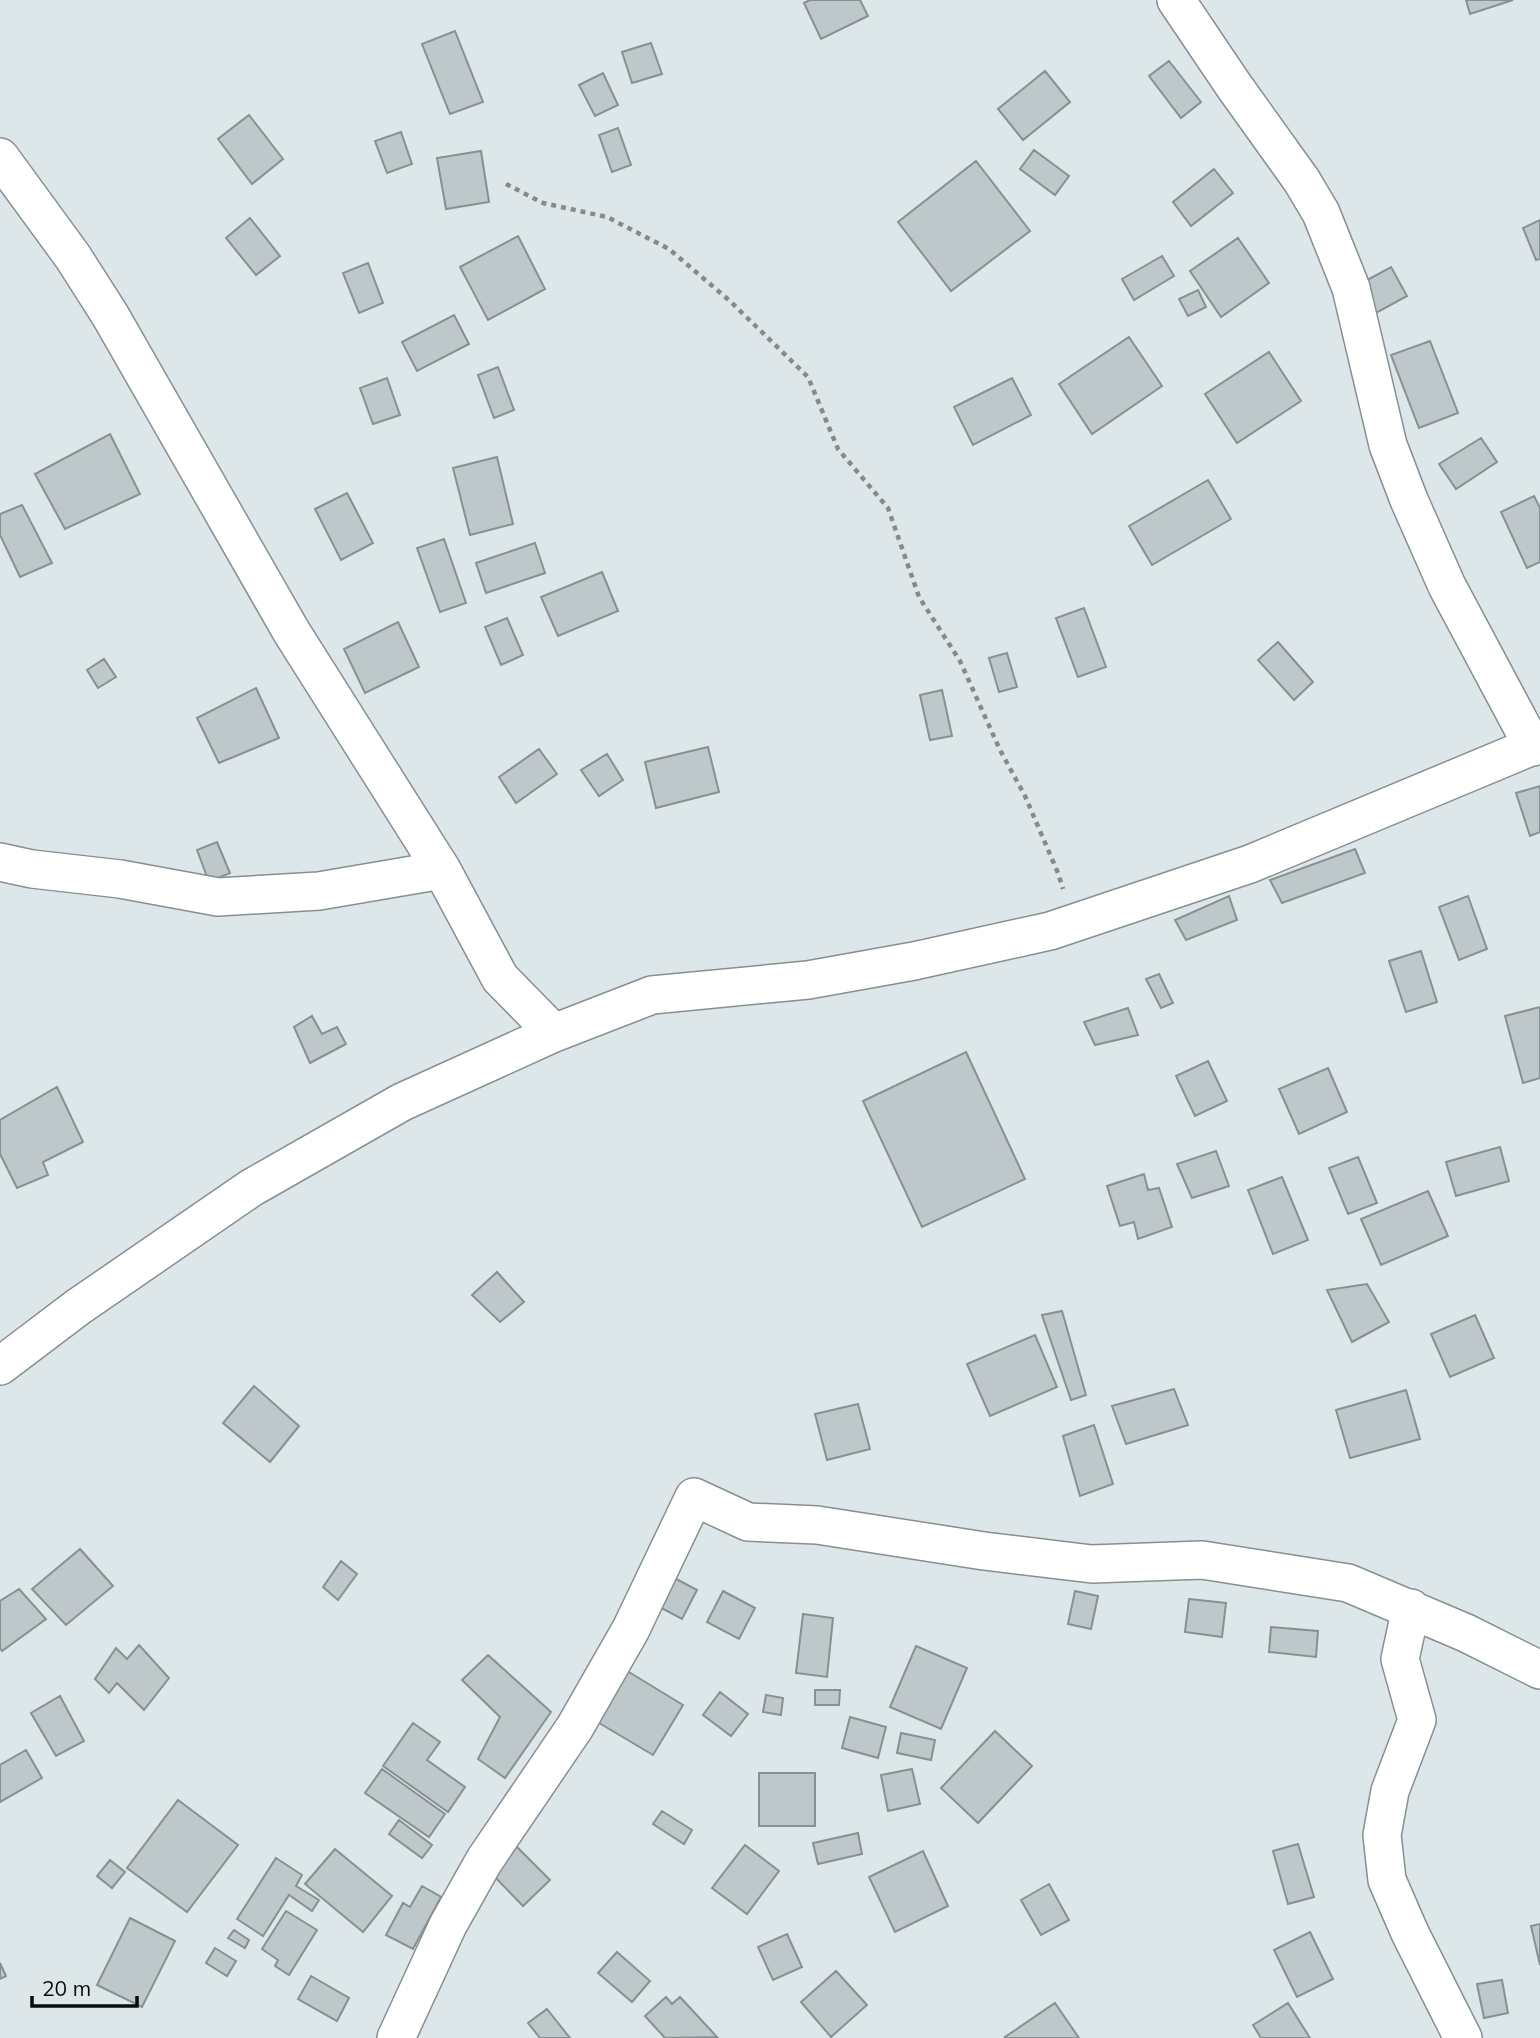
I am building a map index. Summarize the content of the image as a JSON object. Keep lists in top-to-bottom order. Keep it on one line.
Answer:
{"scale_bar":"20 m"}
